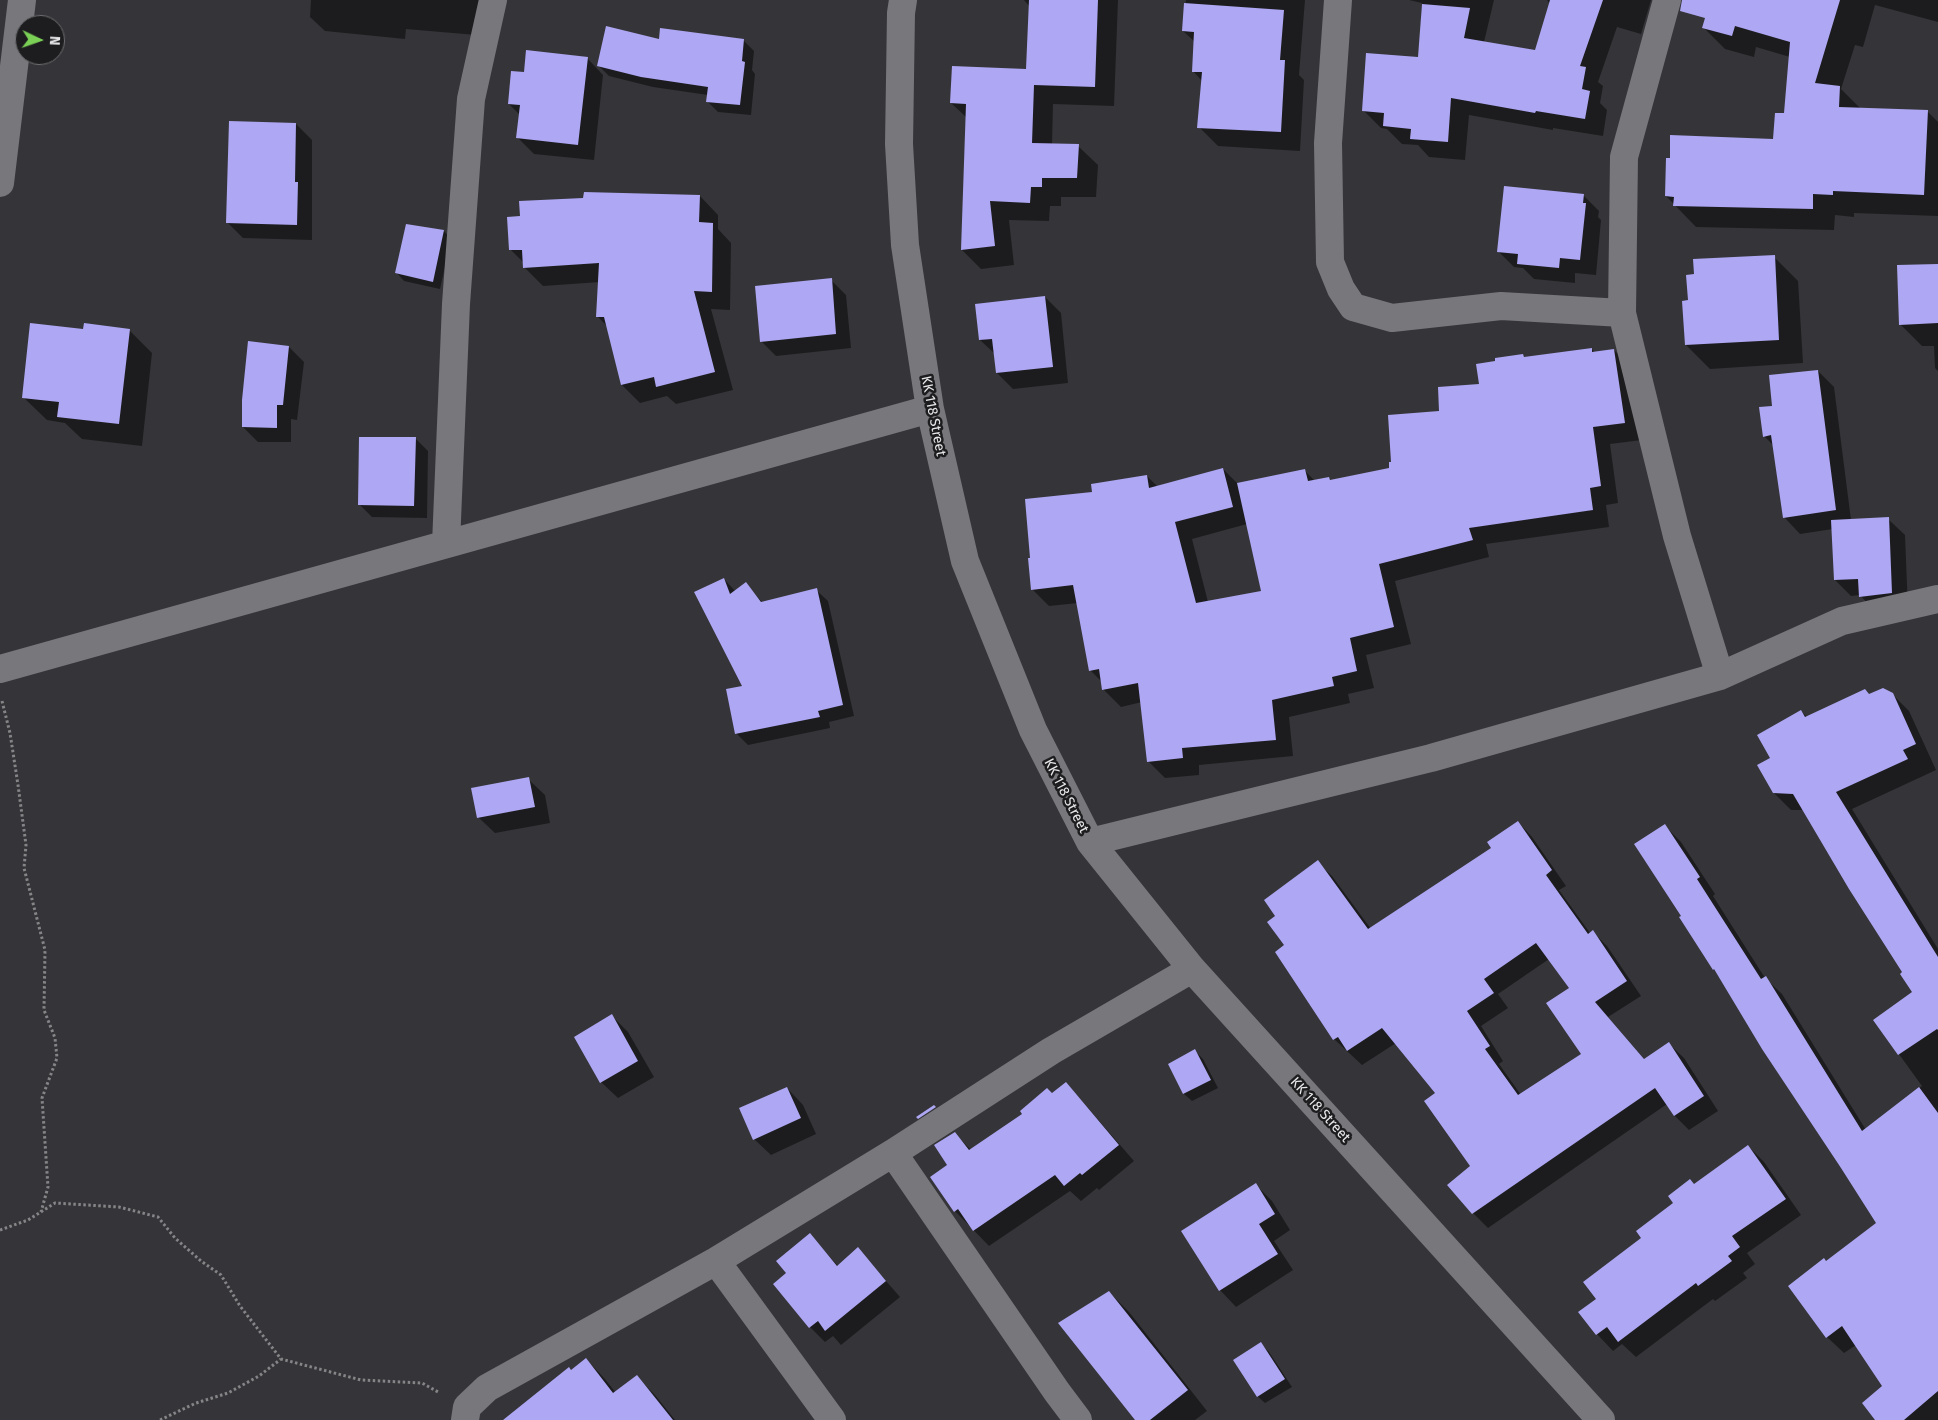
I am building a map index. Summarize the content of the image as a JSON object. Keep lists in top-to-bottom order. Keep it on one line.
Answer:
{"streets":{"street":["KK 118 Street"]},"north":"right"}
